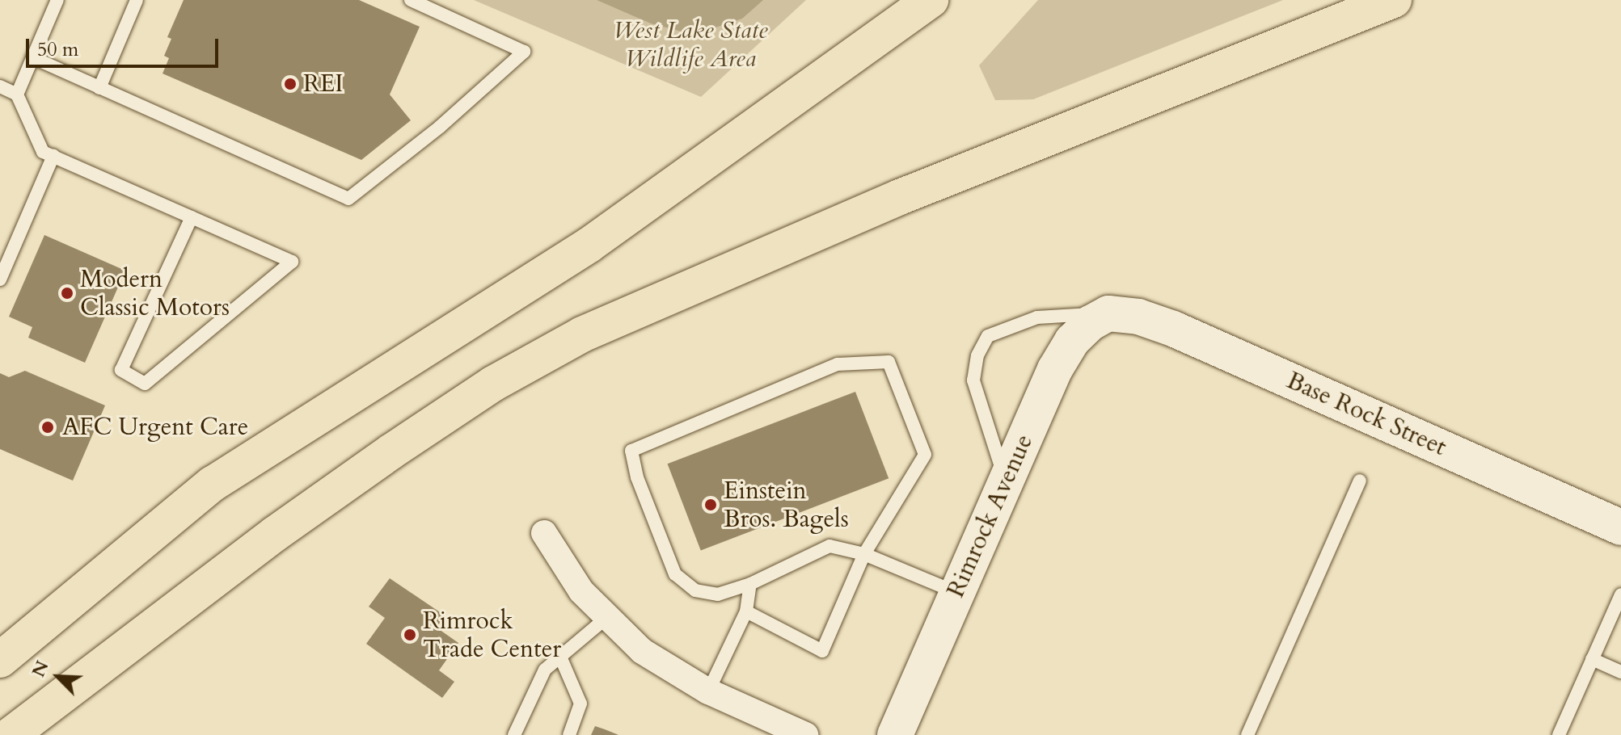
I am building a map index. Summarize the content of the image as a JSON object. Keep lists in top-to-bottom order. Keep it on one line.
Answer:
{"streets":{"street":["Base Rock Street","Rimrock Avenue"]},"crossings":[["Base Rock Street","Rimrock Avenue"]],"parks":["West Lake State Wildlife Area"],"places":["REI","Modern Classic Motors","AFC Urgent Care","Einstein Bros. Bagels","Rimrock Trade Center"],"scale_bar":"50 m","north":"top left"}
